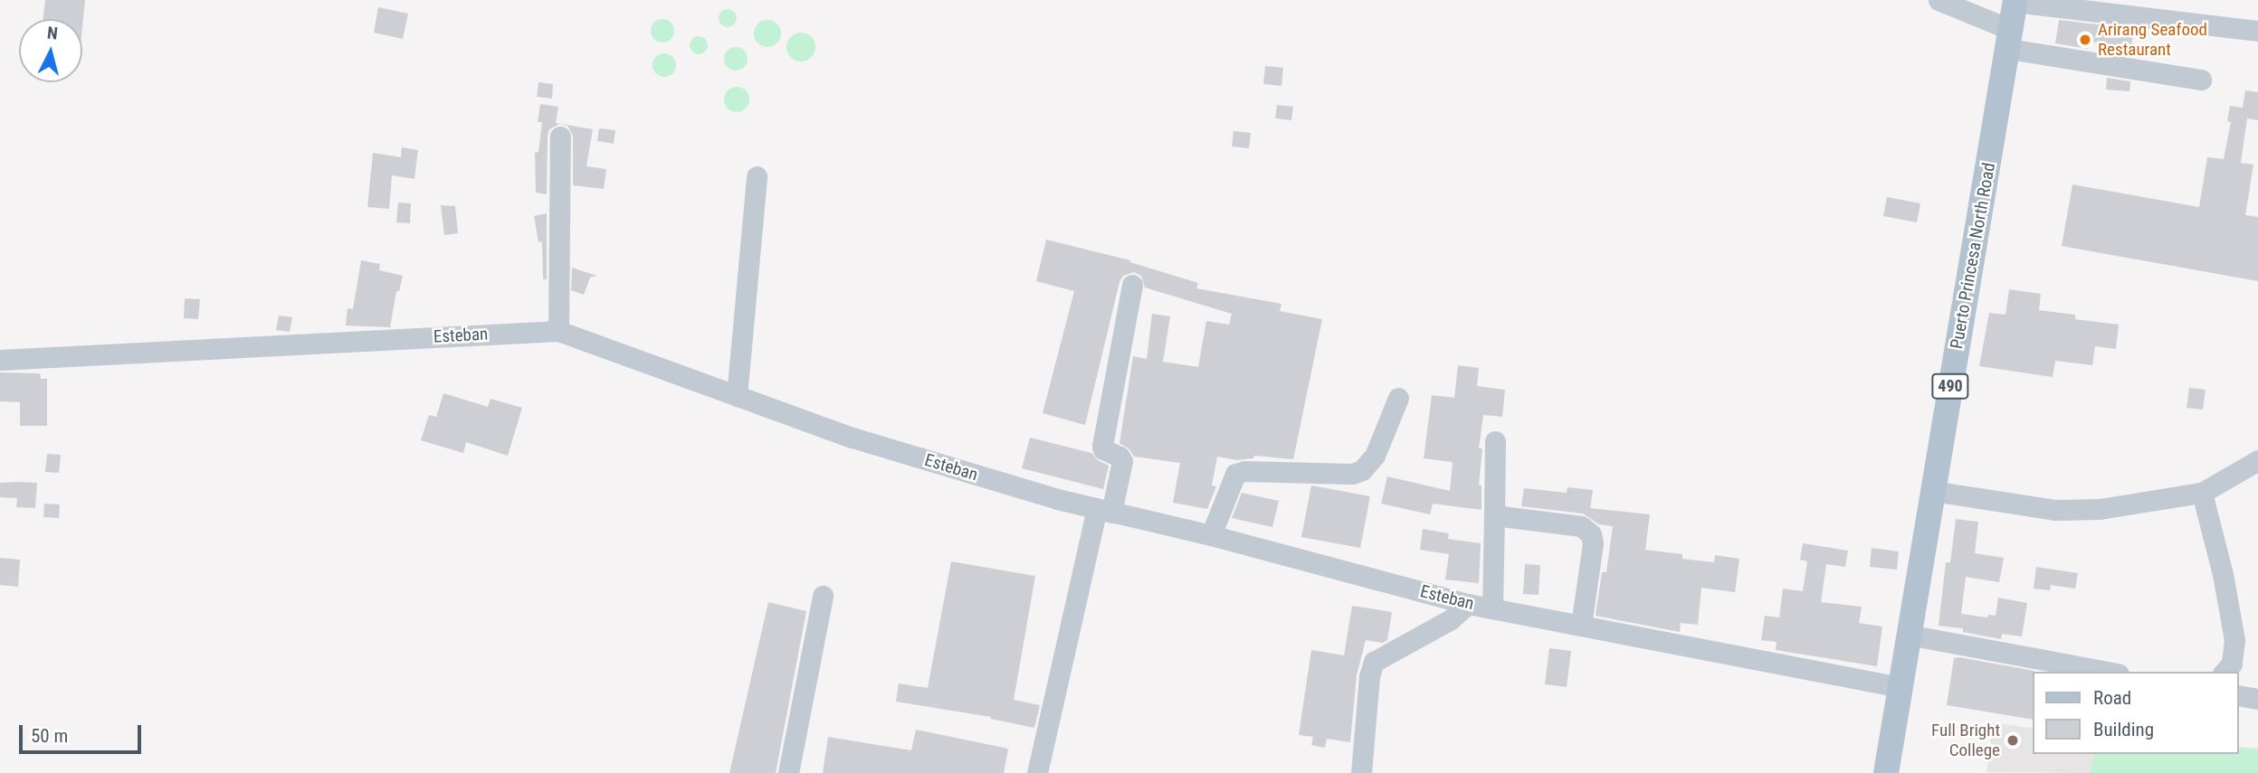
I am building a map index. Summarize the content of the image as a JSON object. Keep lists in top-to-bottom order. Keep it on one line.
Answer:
{"streets":{"main road":["Puerto Princesa North Road","490"],"street":["Esteban"]},"crossings":[["Puerto Princesa North Road","Esteban"]],"places":["Arirang Seafood Restaurant","Full Bright College"],"legend":["Road","Building"],"scale_bar":"50 m","north":"top"}
